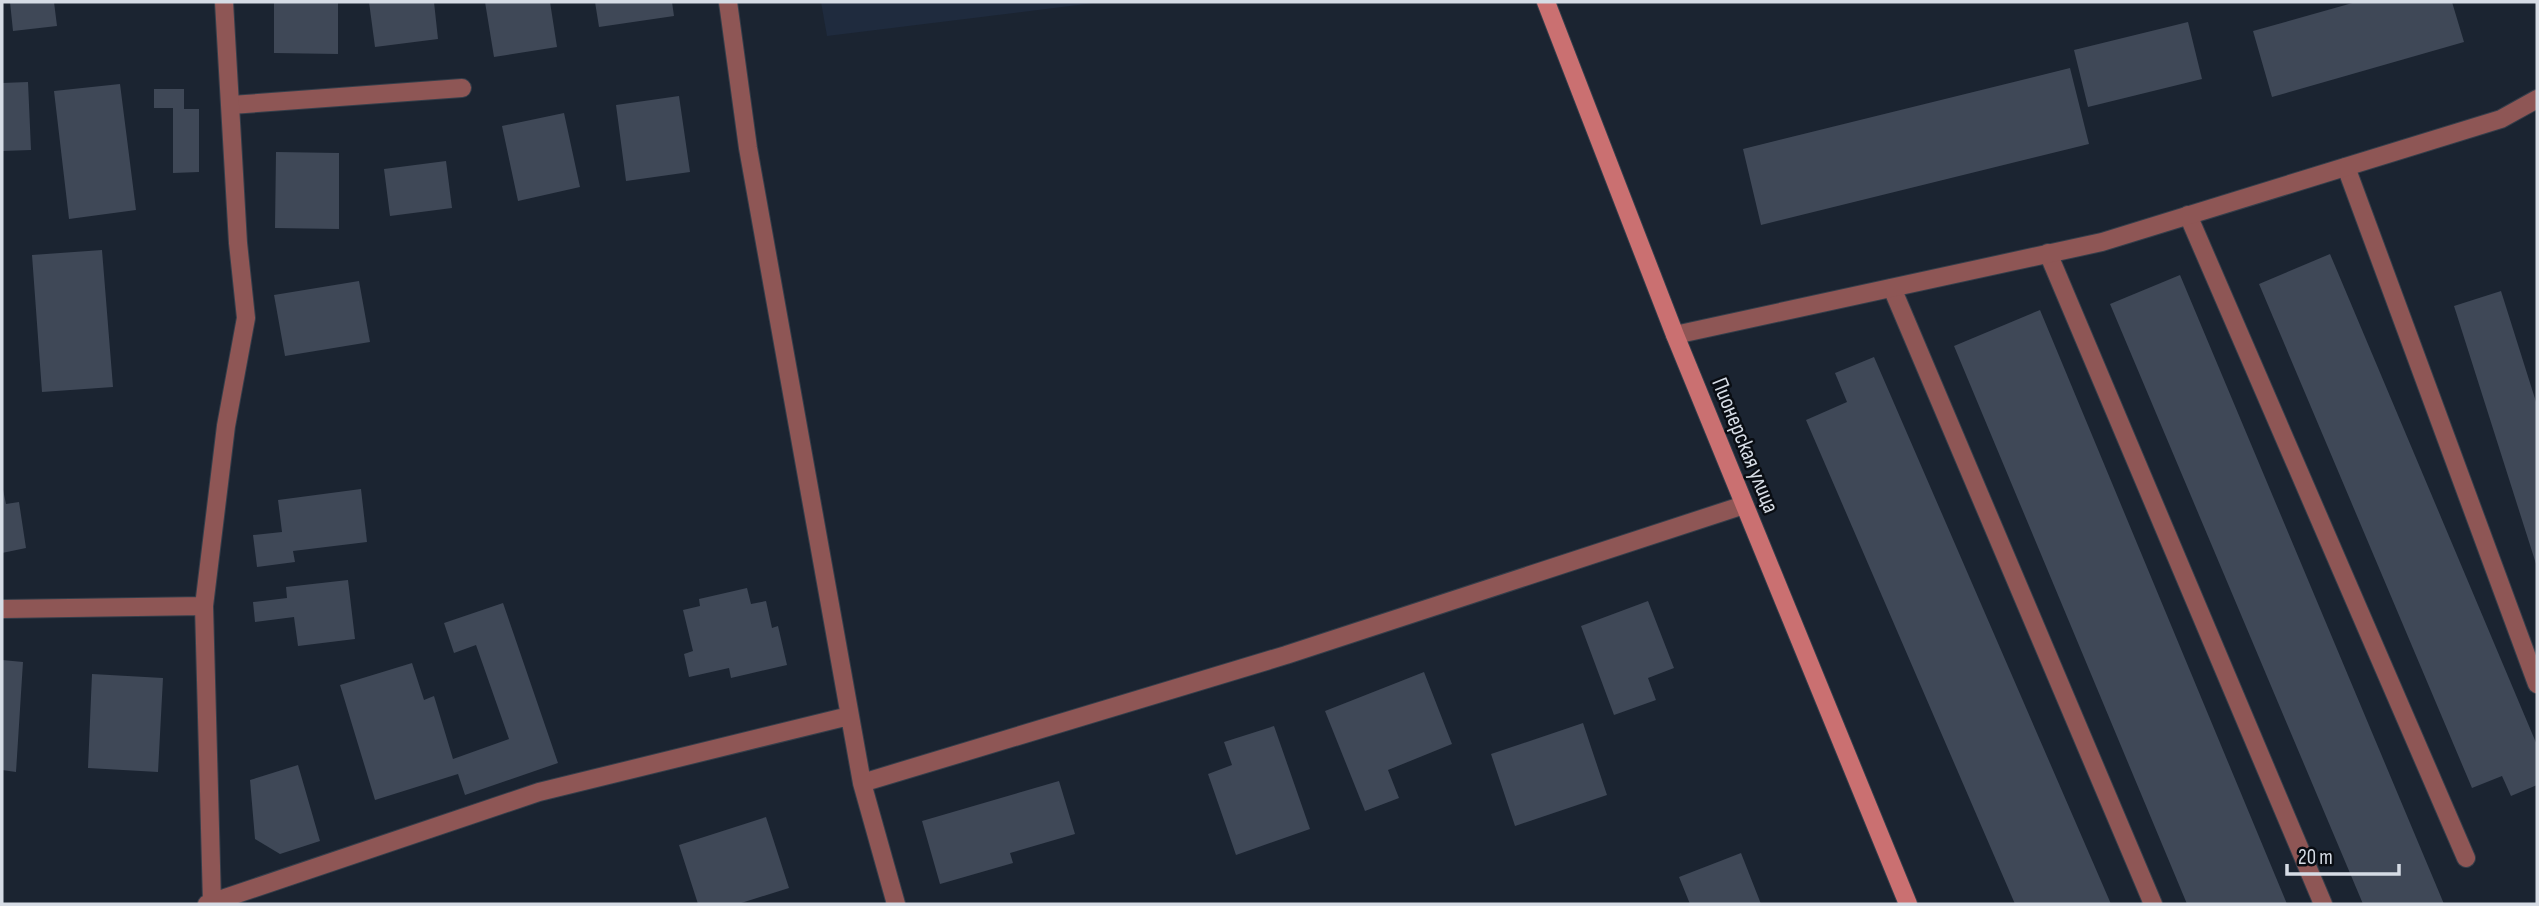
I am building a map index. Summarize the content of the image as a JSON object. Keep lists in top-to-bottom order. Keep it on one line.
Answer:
{"streets":{"street":["Пионерская улица"]},"scale_bar":"20 m"}
